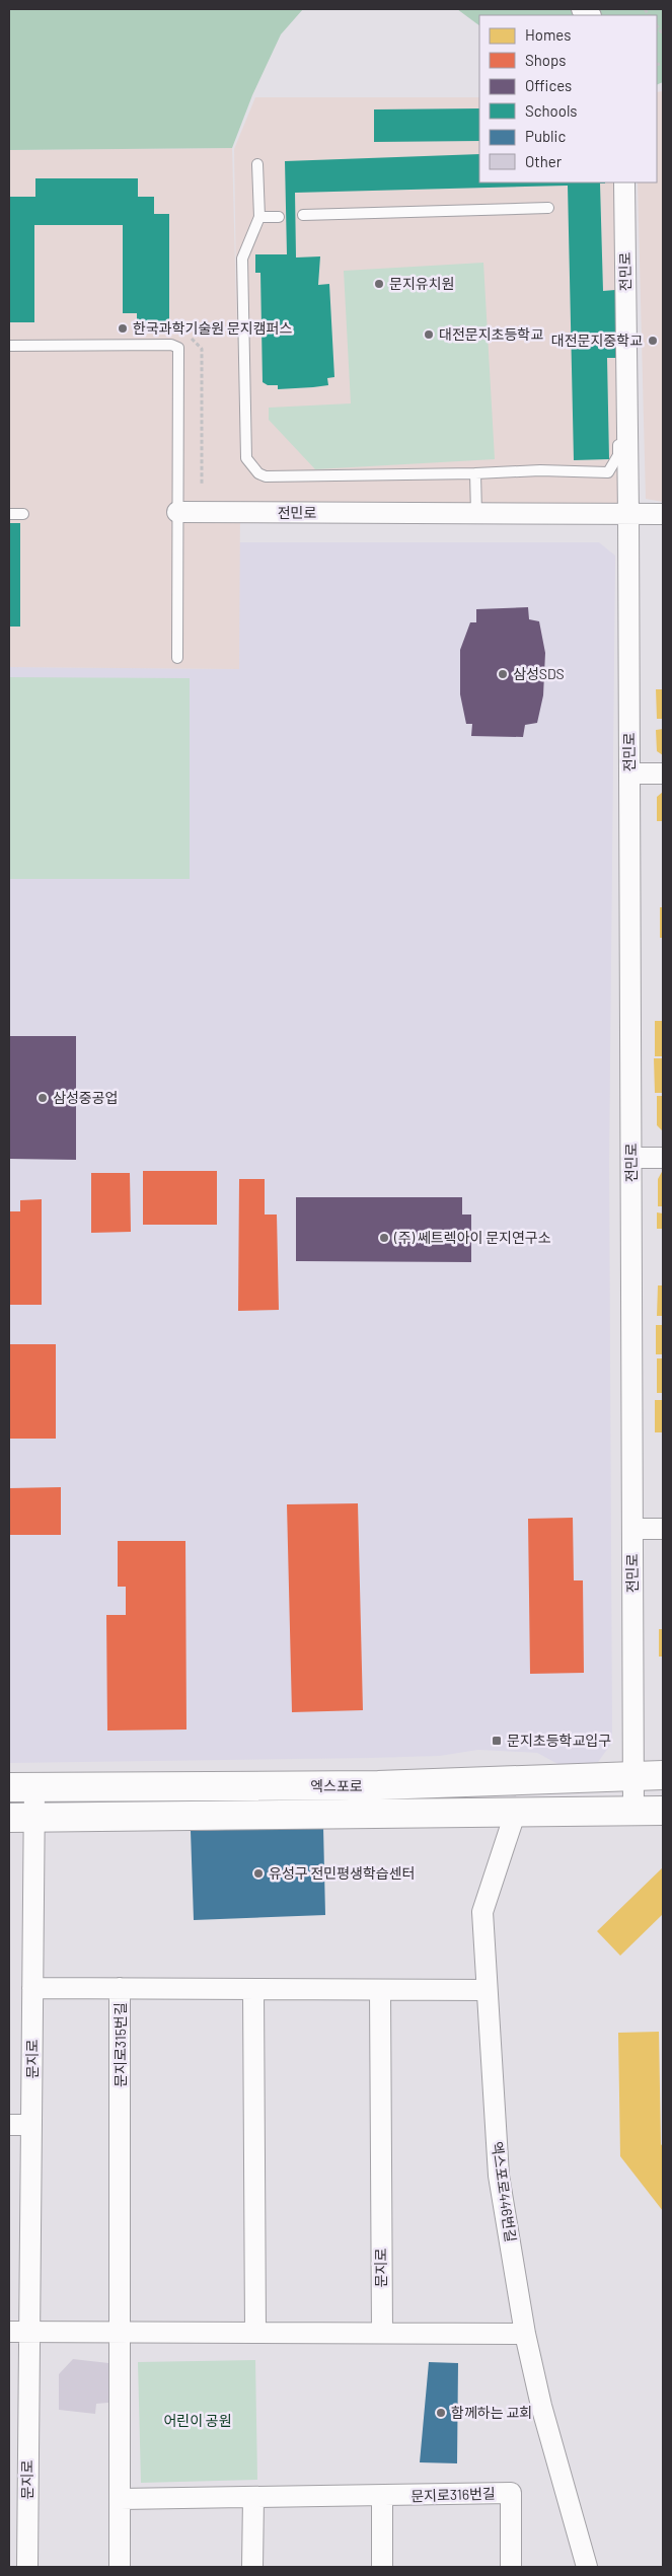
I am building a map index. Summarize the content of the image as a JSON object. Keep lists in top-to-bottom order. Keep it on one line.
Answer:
{"streets":{"main road":["엑스포로"],"street":["전민로","문지로315번길","문지로","엑스포로446번길","문지로316번길"]},"crossings":[["전민로","엑스포로"],["엑스포로","문지로"],["엑스포로","엑스포로446번길"],["문지로315번길","문지로"],["문지로315번길","엑스포로446번길"]],"parks":["어린이 공원"],"places":{"other":["문지유치원","한국과학기술원 문지캠퍼스","대전문지초등학교","대전문지중학교","삼성SDS","삼성중공업","(주) 쎄트렉아이 문지연구소","유성구 전민평생학습센터","함께하는 교회"],"transit":["문지초등학교입구"]},"legend":["Homes","Shops","Offices","Schools","Public","Other"]}
